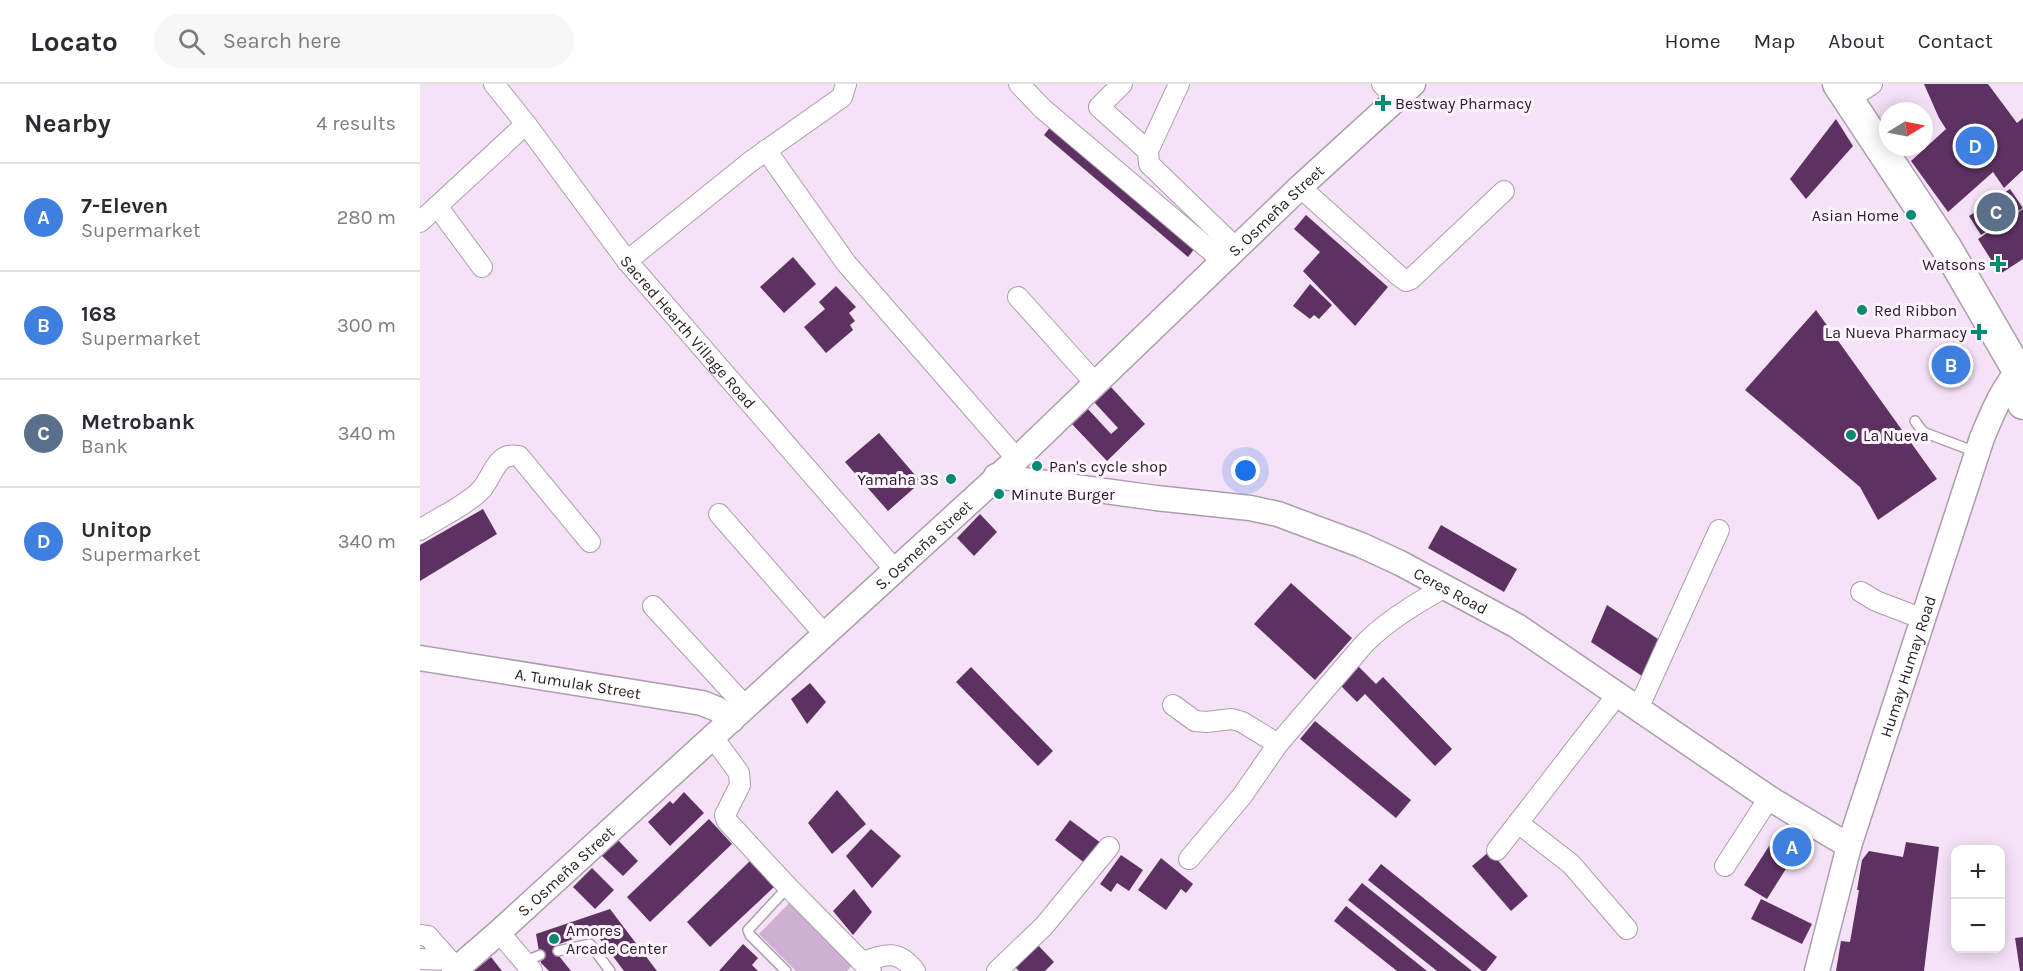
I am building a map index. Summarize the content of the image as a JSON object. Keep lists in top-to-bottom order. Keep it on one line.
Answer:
{"streets":{"street":["S. Osmeña Street","Sacred Hearth Village Road","Ceres Road","Humay Humay Road","A. Tumulak Street"]},"crossings":[["S. Osmeña Street","Sacred Hearth Village Road"],["S. Osmeña Street","Ceres Road"],["S. Osmeña Street","A. Tumulak Street"],["Ceres Road","Humay Humay Road"]],"places":{"health":["Bestway Pharmacy","Watsons","La Nueva Pharmacy"],"other":["Asian Home","Red Ribbon","La Nueva","Pan's cycle shop","Yamaha 3S","Minute Burger","Amores Arcade Center"]},"north":"right","page":{"header":"Locato","search":"Search here","nav":["Home","Map","About","Contact"],"heading":["Nearby","4 results"],"pins":["D","C","B","A"],"list":[{"mark":"A","name":"7-Eleven","note":"Supermarket","value":"280 m"},{"mark":"B","name":"168","note":"Supermarket","value":"300 m"},{"mark":"C","name":"Metrobank","note":"Bank","value":"340 m"},{"mark":"D","name":"Unitop","note":"Supermarket","value":"340 m"}],"map_buttons":["+","−"]}}
